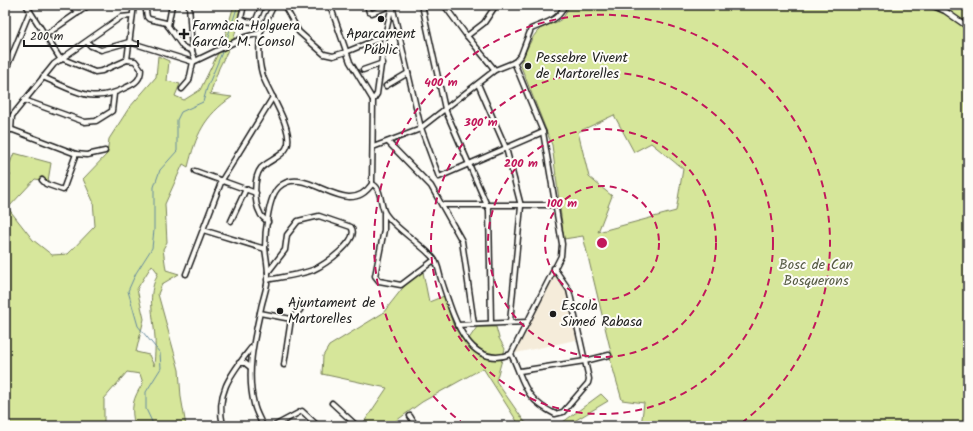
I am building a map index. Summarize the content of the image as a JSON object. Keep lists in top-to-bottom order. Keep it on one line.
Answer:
{"parks":["Bosc de Can Bosquerons"],"places":{"other":["Aparcament Públic","Pessebre Vivent de Martorelles","Ajuntament de Martorelles","Escola Simeó Rabasa"],"health":["Farmàcia Holguera García, M. Consol"]},"scale_bar":"200 m","rings":["400 m","300 m","200 m","100 m"]}
